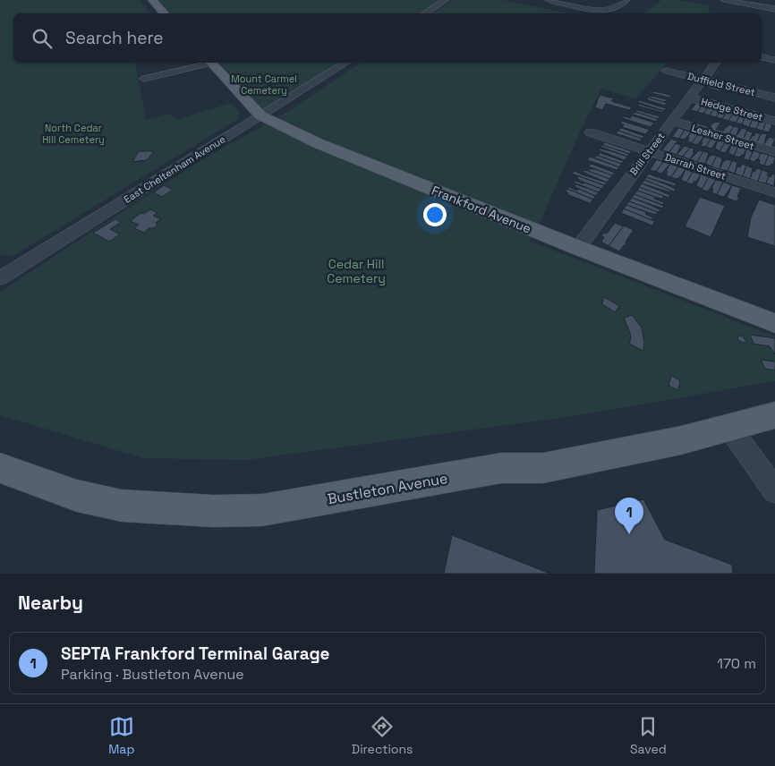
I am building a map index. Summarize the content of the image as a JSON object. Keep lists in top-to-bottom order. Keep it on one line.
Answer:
{"streets":{"main road":["Frankford Avenue","Bustleton Avenue"],"street":["Duffield Street","Hedge Street","Lesher Street","Brill Street","Darrah Street","East Cheltenham Avenue"]},"crossings":[["Duffield Street","Brill Street"],["Hedge Street","Brill Street"],["Lesher Street","Brill Street"],["Brill Street","Darrah Street"],["Brill Street","Frankford Avenue"],["East Cheltenham Avenue","Frankford Avenue"]],"parks":["Mount Carmel Cemetery","North Cedar Hill Cemetery","Cedar Hill Cemetery"],"page":{"search":"Search here","pins":"1","heading":"Nearby","list":[{"mark":"1","name":"SEPTA Frankford Terminal Garage","note":"Parking · Bustleton Avenue","value":"170 m"}],"nav":["Map","Directions","Saved"]}}
